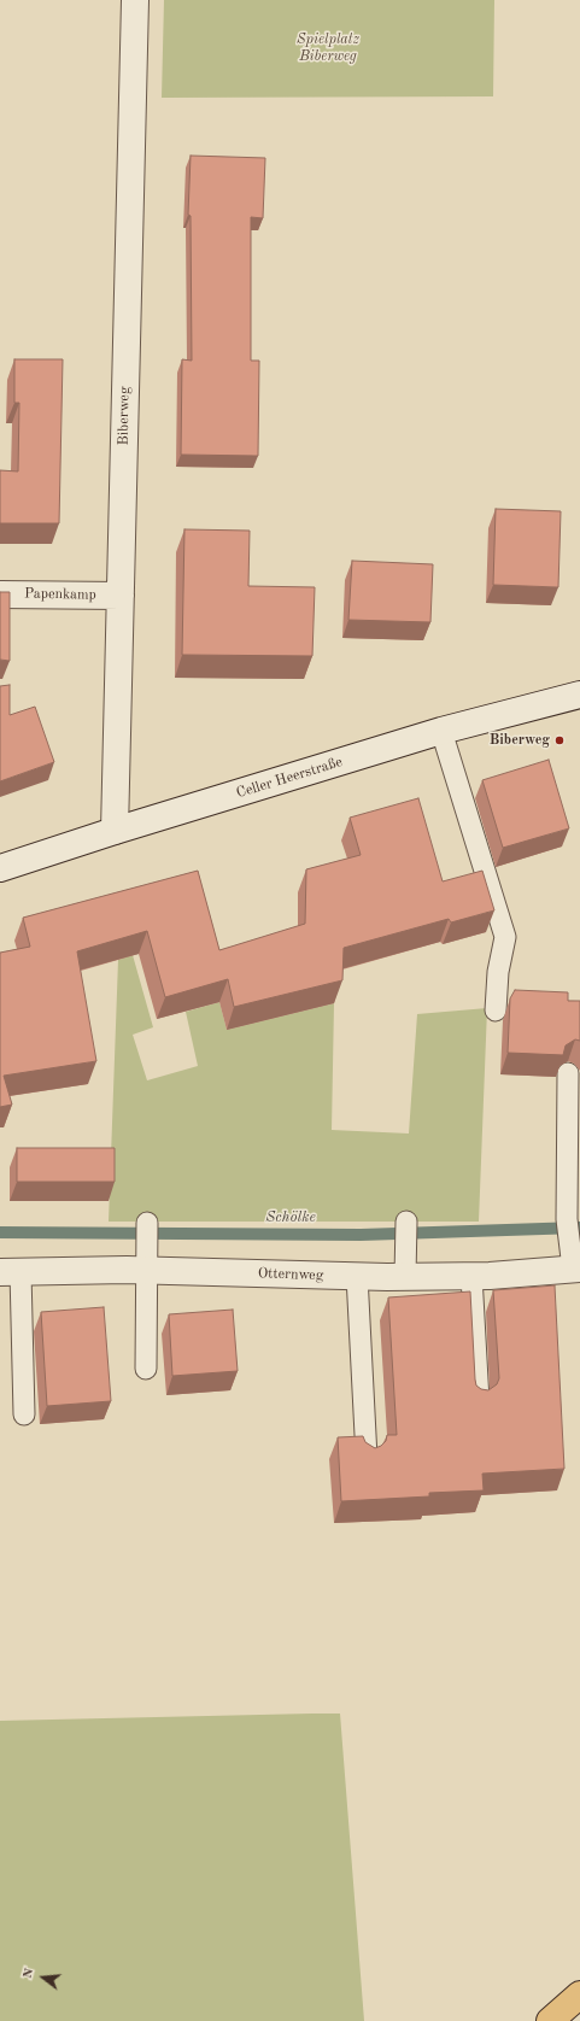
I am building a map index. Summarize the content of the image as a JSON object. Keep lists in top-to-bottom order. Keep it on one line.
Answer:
{"streets":{"street":["Biberweg","Papenkamp","Celler Heerstraße","Otternweg"]},"crossings":[["Biberweg","Papenkamp"],["Biberweg","Celler Heerstraße"]],"water":["Schölke"],"parks":["Spielplatz Biberweg"],"places":["Biberweg"],"north":"left"}
